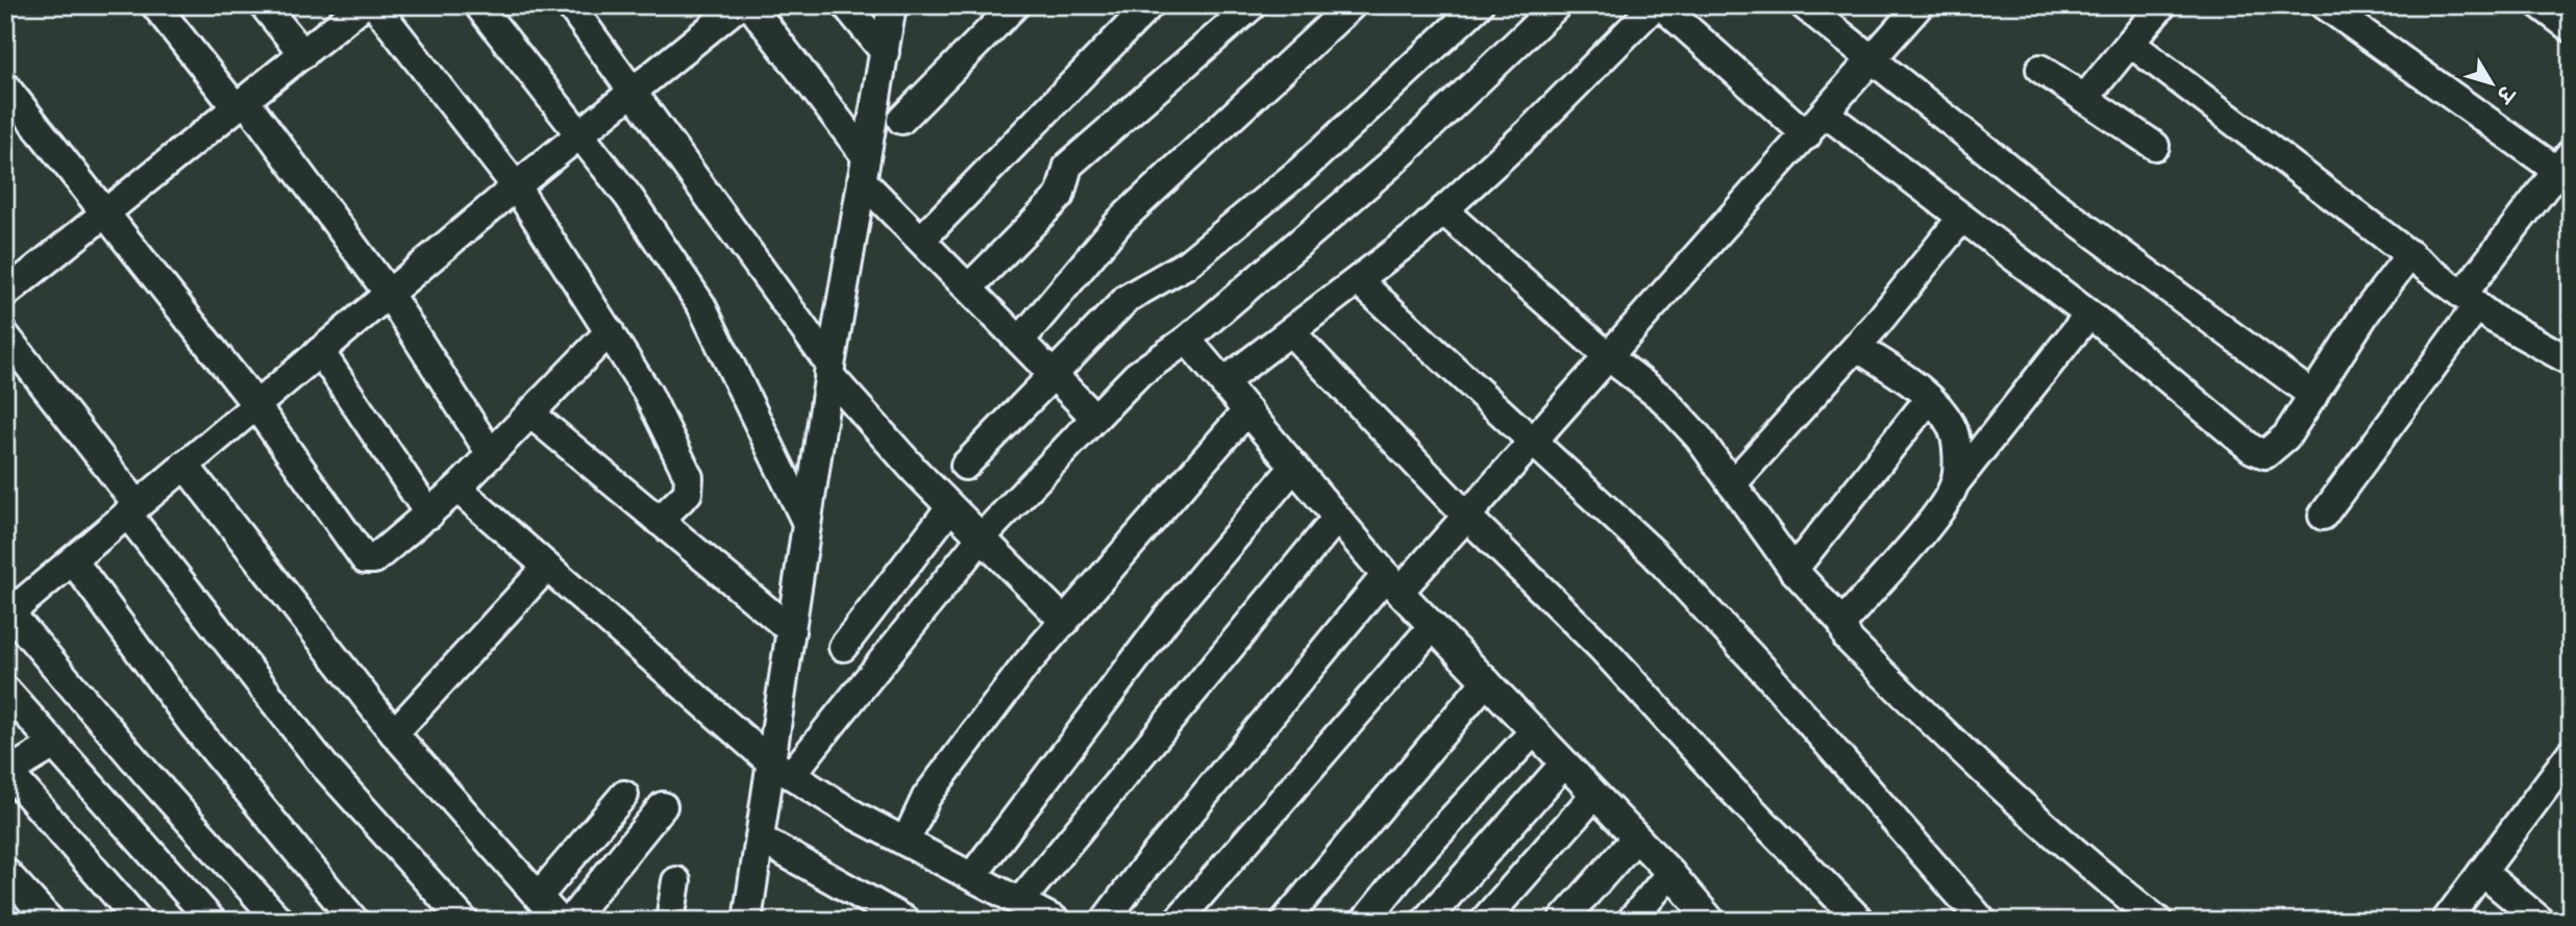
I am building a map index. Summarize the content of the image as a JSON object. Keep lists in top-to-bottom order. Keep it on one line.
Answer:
{"north":"bottom right"}
